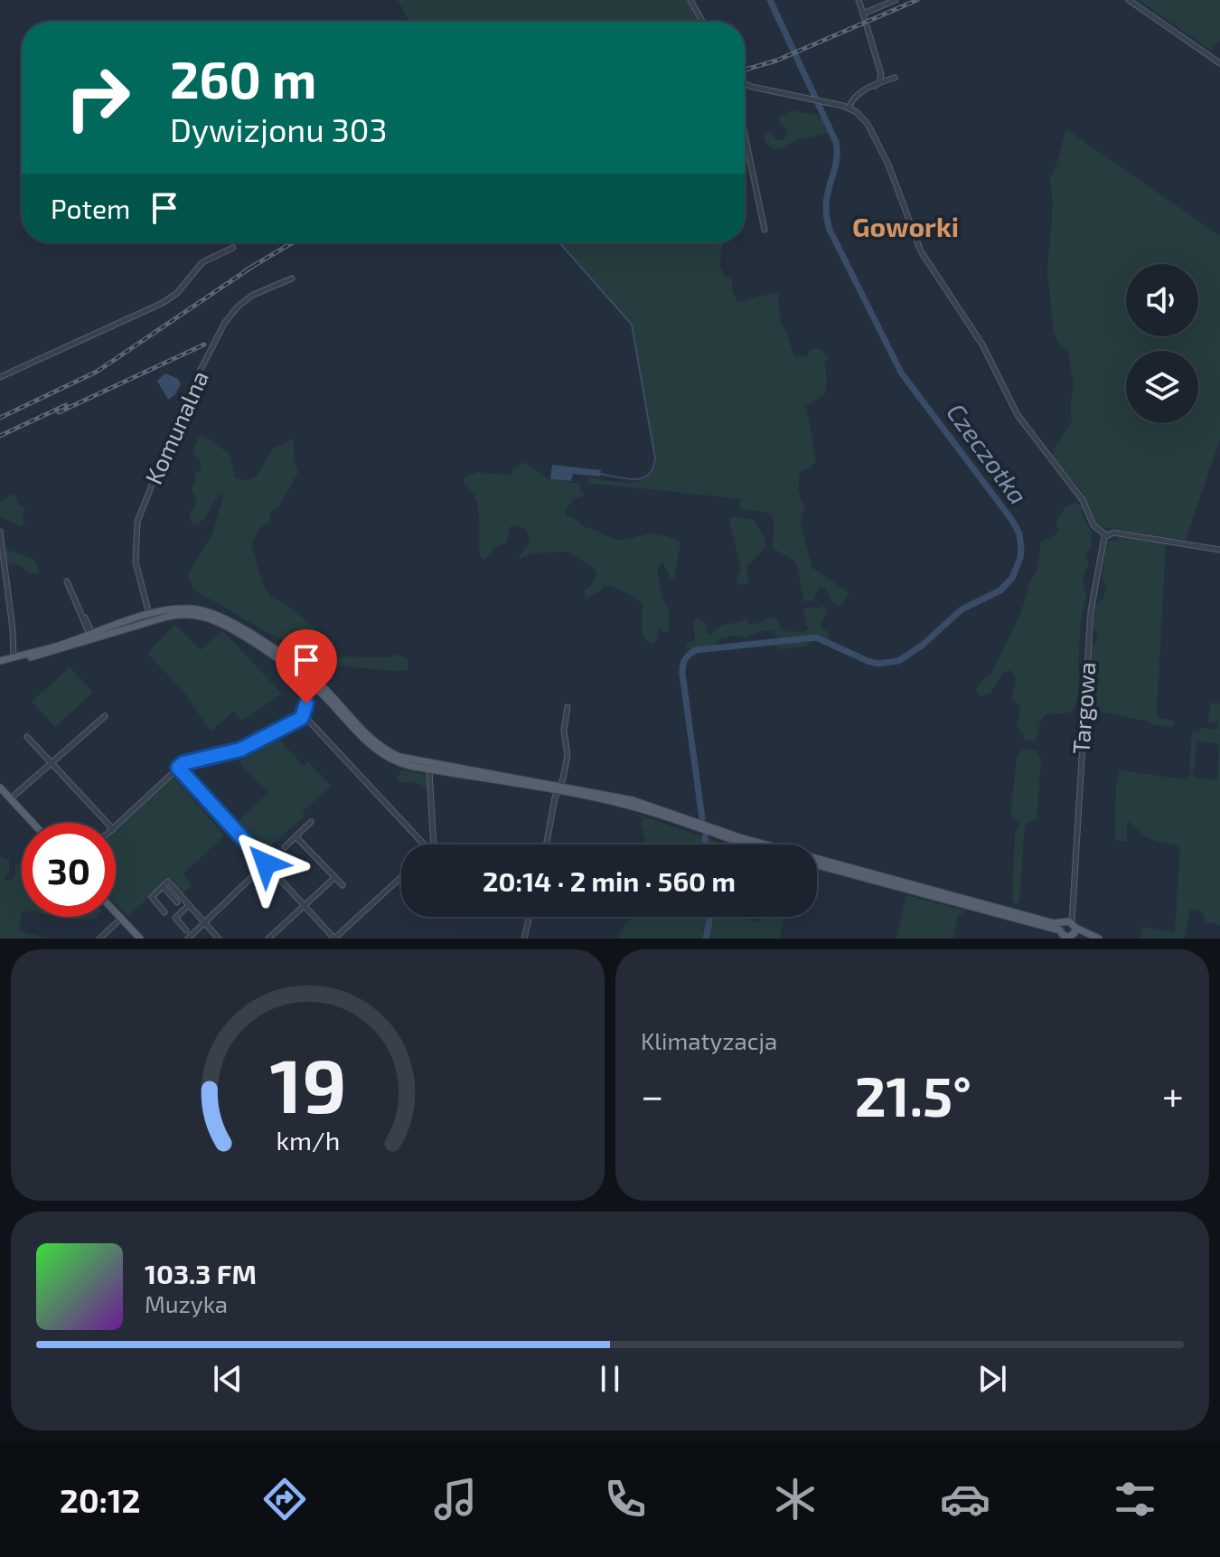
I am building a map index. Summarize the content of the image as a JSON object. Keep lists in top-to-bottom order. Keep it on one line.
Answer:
{"streets":{"street":["Komunalna","Targowa"]},"districts":["Goworki"],"water":["Czeczotka"],"page":{"turn":["260 m","Dywizjonu 303"],"then":"Potem","limit":"30","trip":"20:14 · 2 min · 560 m","tile":"Klimatyzacja","heat":["−","21.5°","+"],"song":["103.3 FM","Muzyka"],"tabs":"20:12","gauge":["19","km/h"]}}
